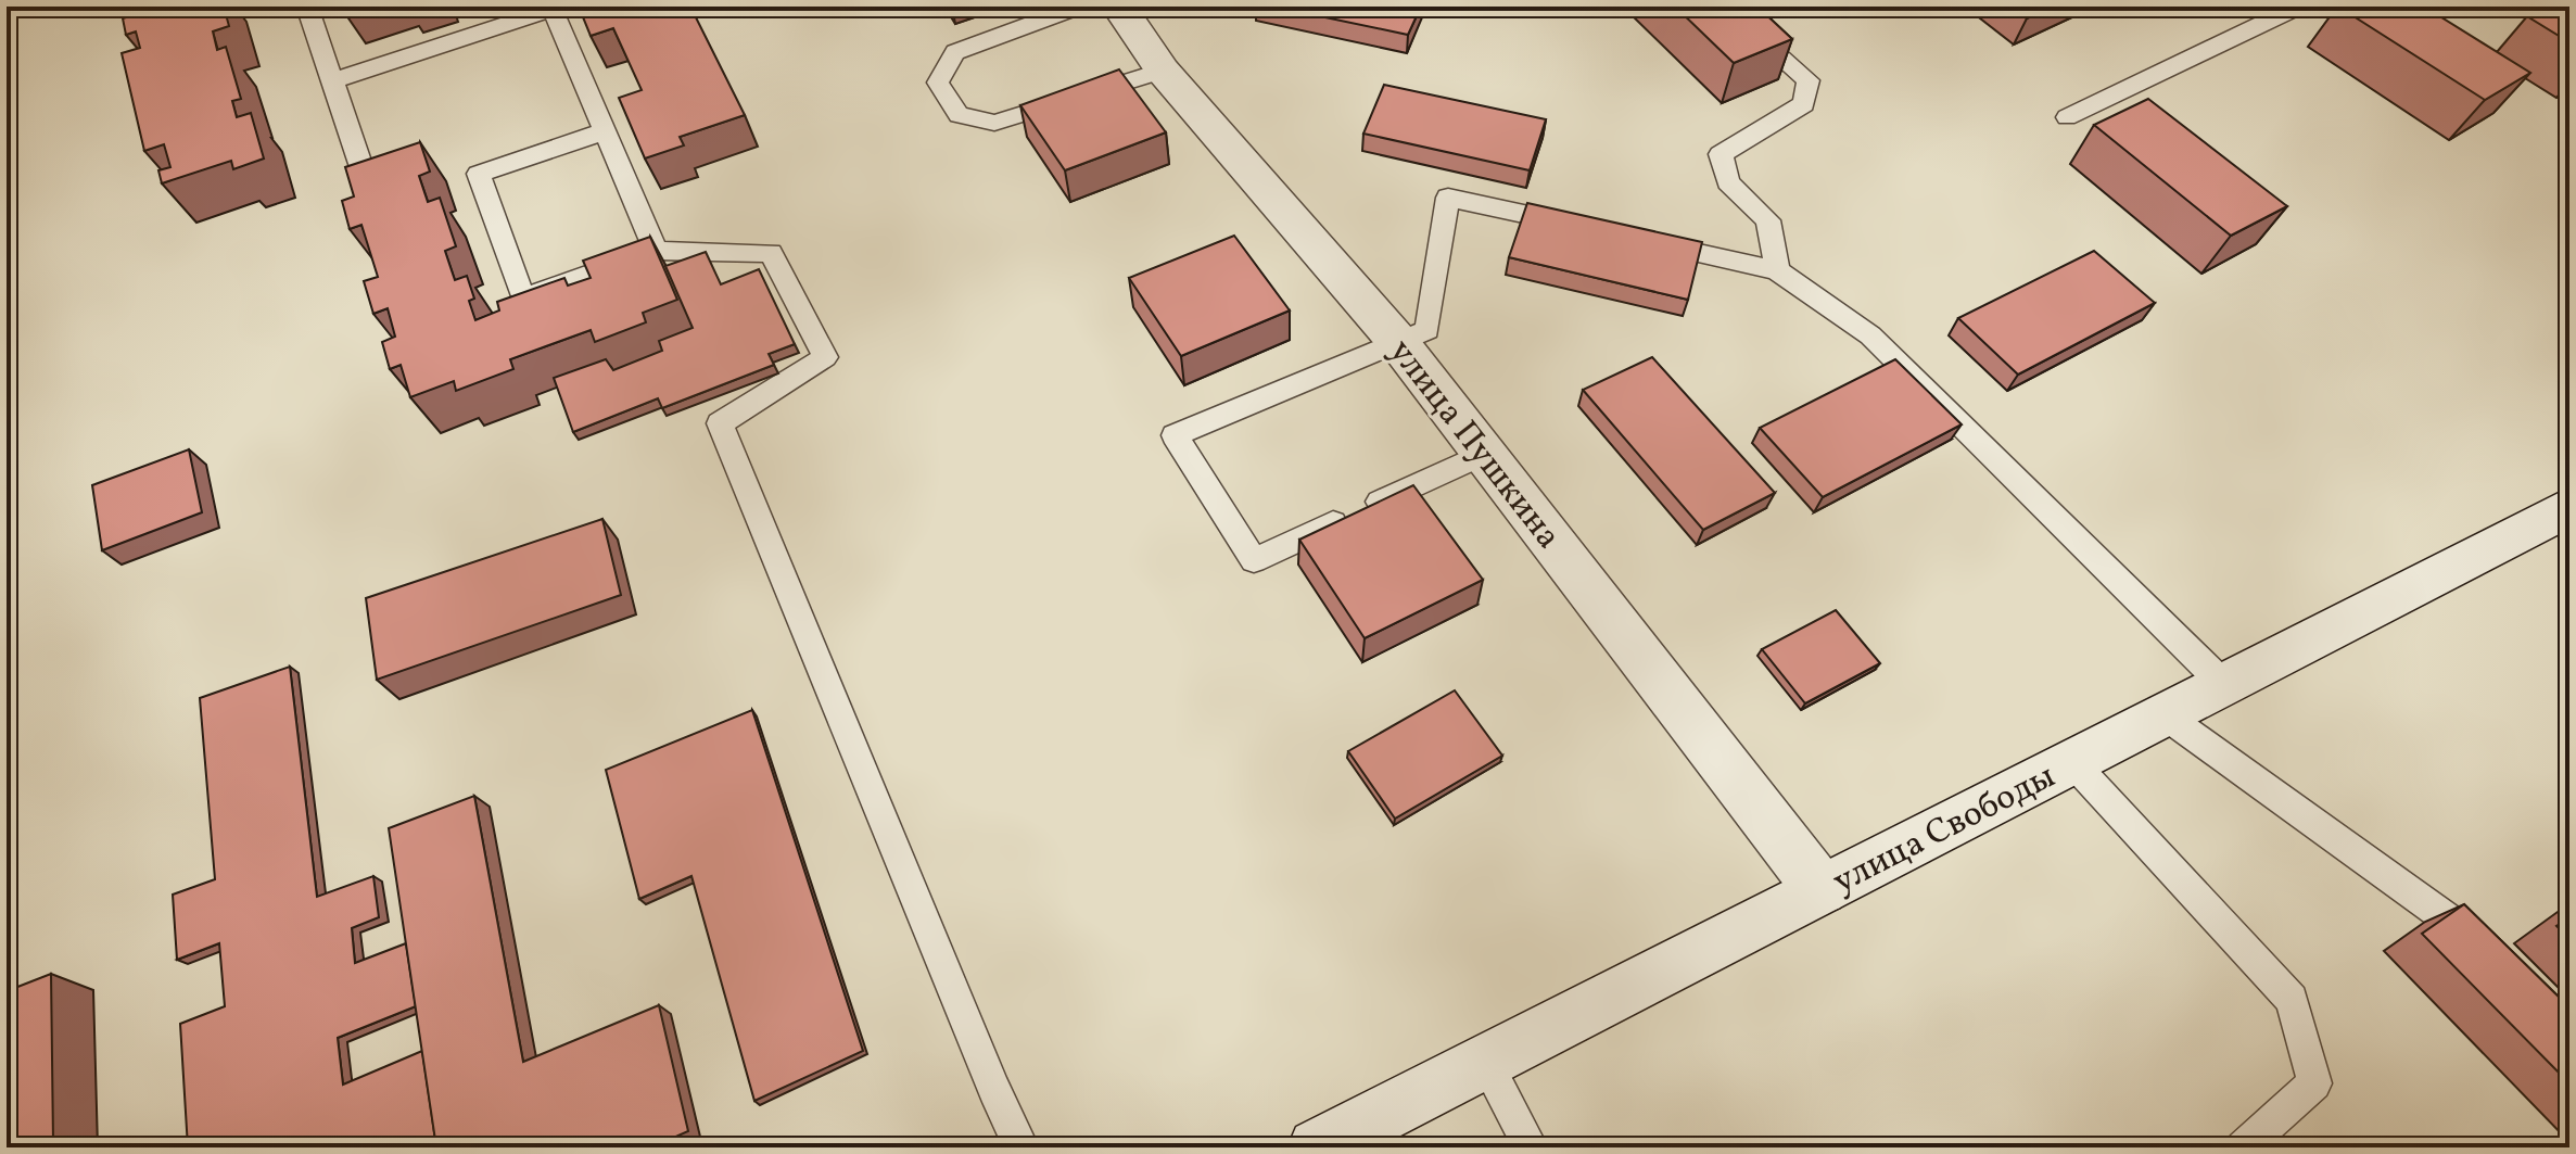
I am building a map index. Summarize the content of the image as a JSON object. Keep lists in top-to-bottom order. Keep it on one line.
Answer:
{"streets":{"main road":["улица Пушкина","улица Свободы"]},"crossings":[["улица Пушкина","улица Свободы"]]}
